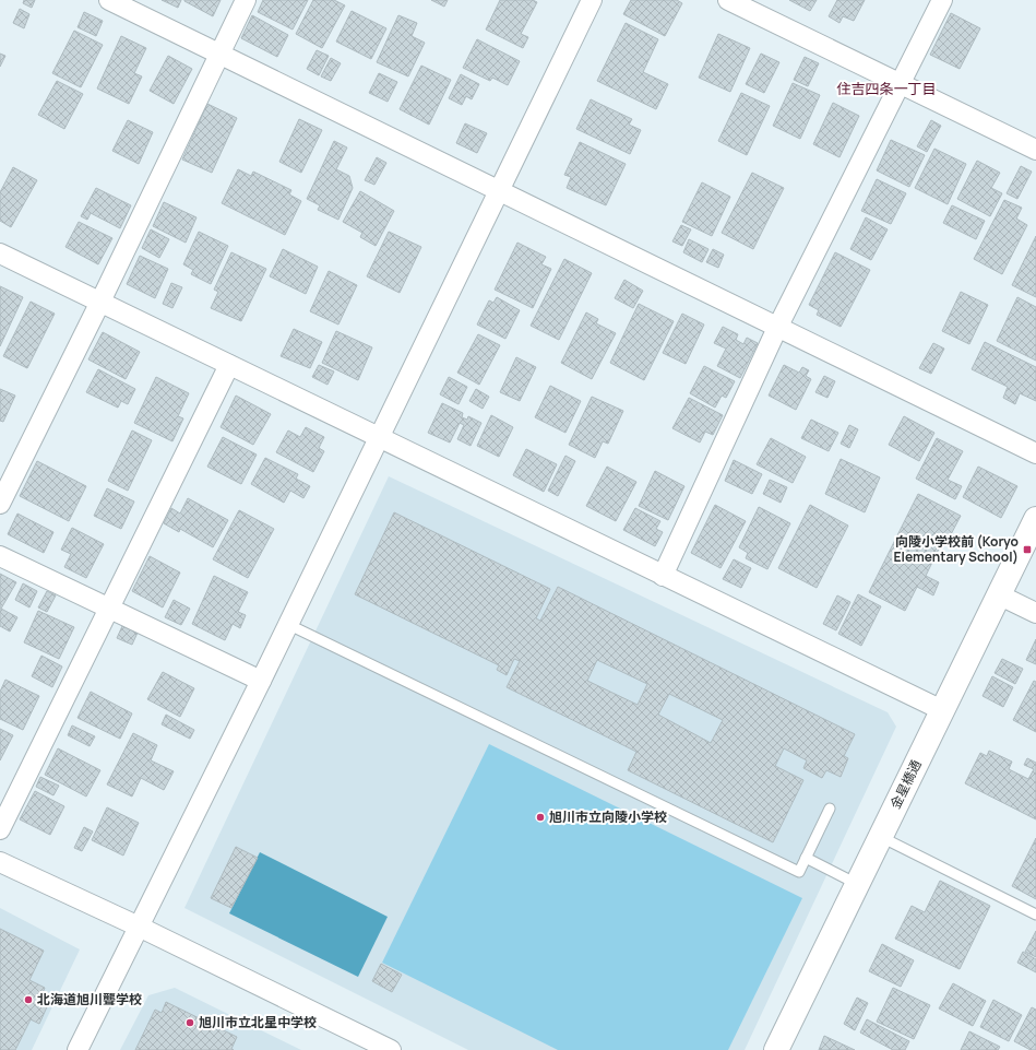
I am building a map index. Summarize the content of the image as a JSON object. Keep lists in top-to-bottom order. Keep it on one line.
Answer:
{"streets":{"street":["金星橋通"]},"districts":["住吉四条一丁目"],"places":{"transit":["向陵小学校前 (Koryo Elementary School)"],"other":["旭川市立向陵小学校","北海道旭川聾学校","旭川市立北星中学校"]}}
